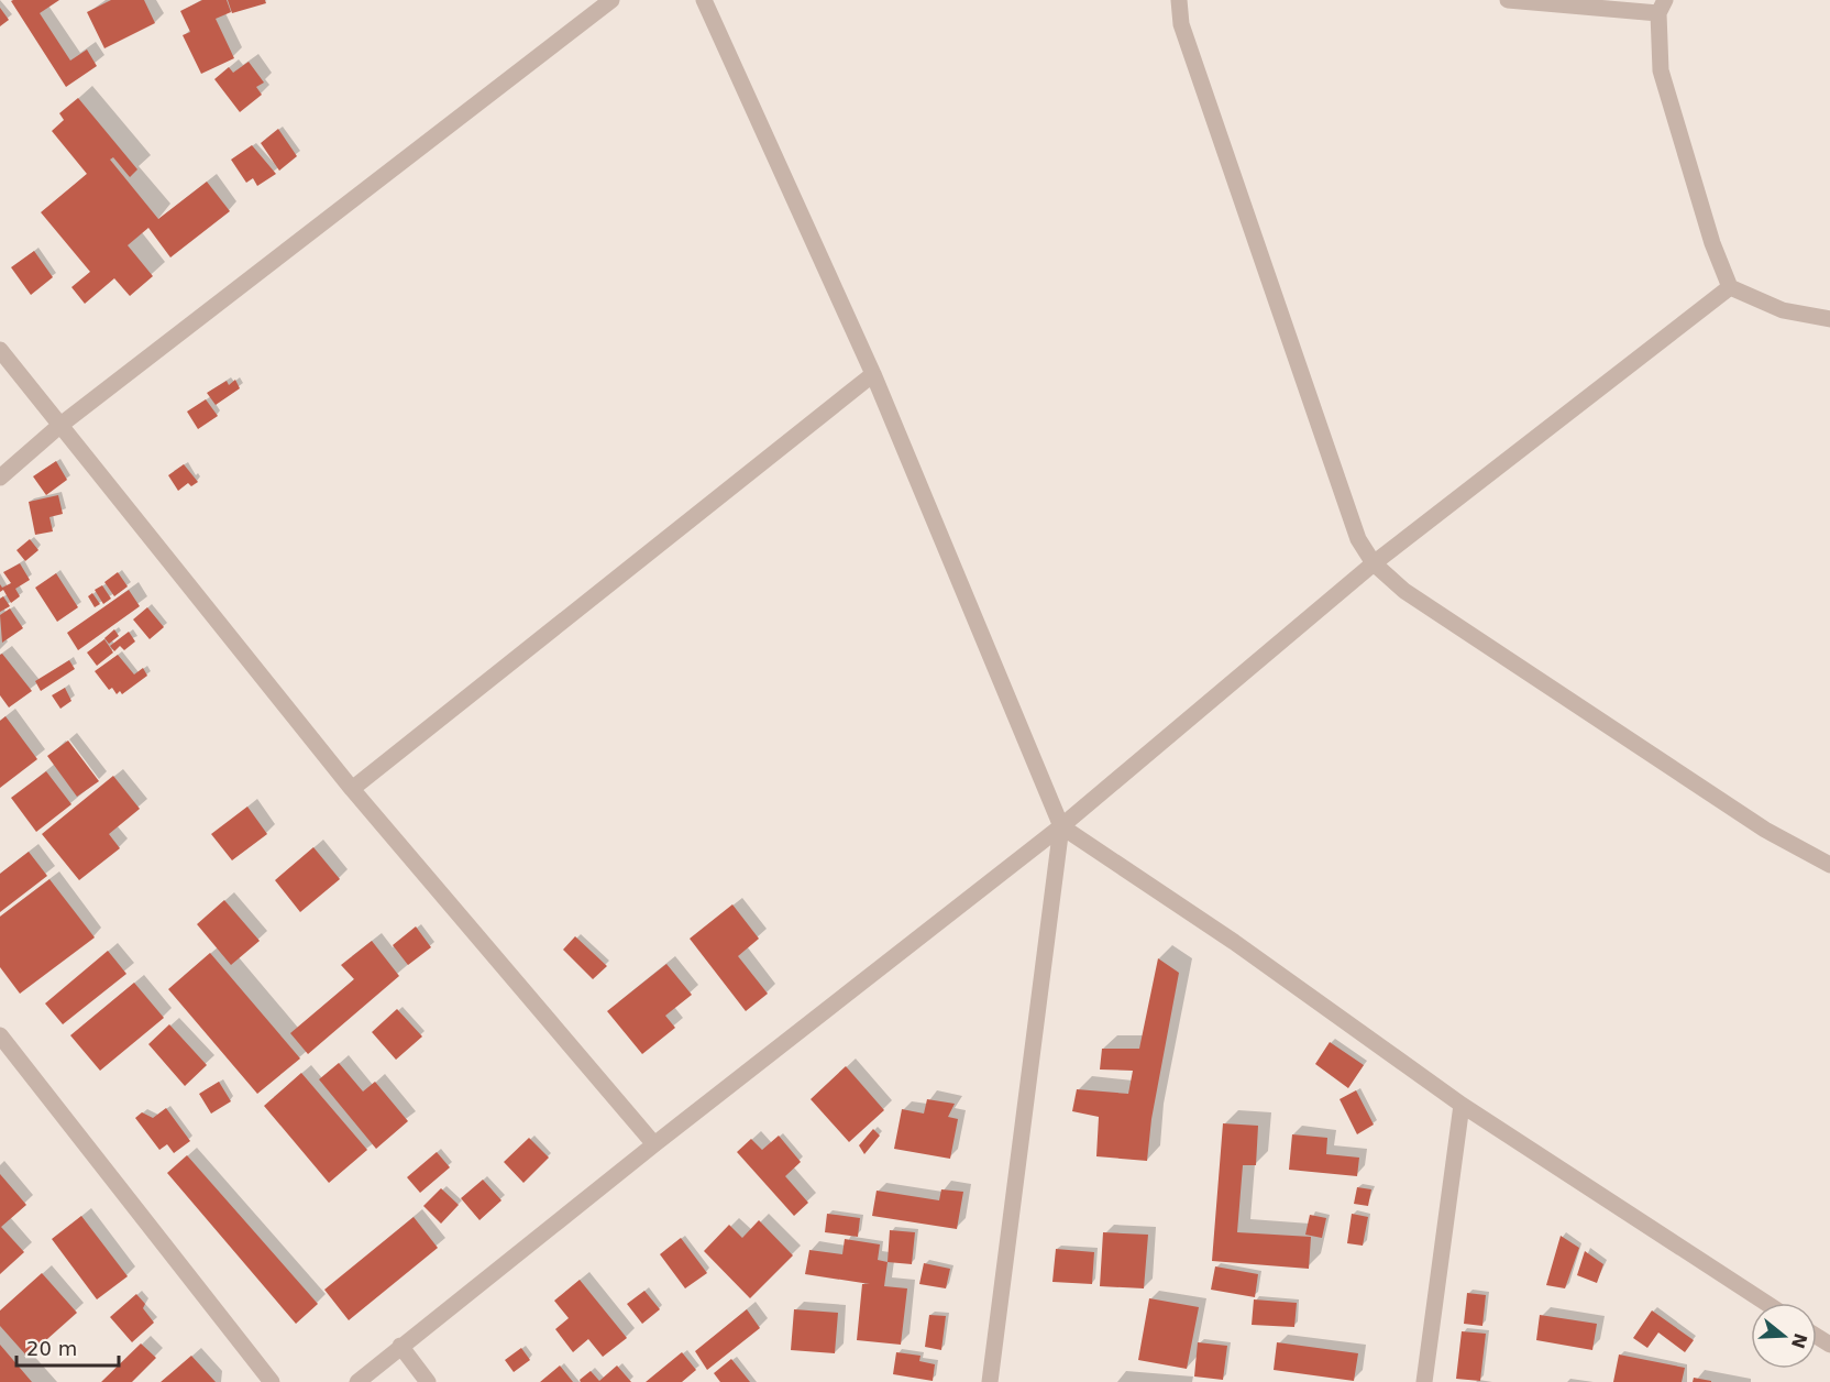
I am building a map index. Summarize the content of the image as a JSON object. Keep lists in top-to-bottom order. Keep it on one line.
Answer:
{"scale_bar":"20 m","north":"right"}
